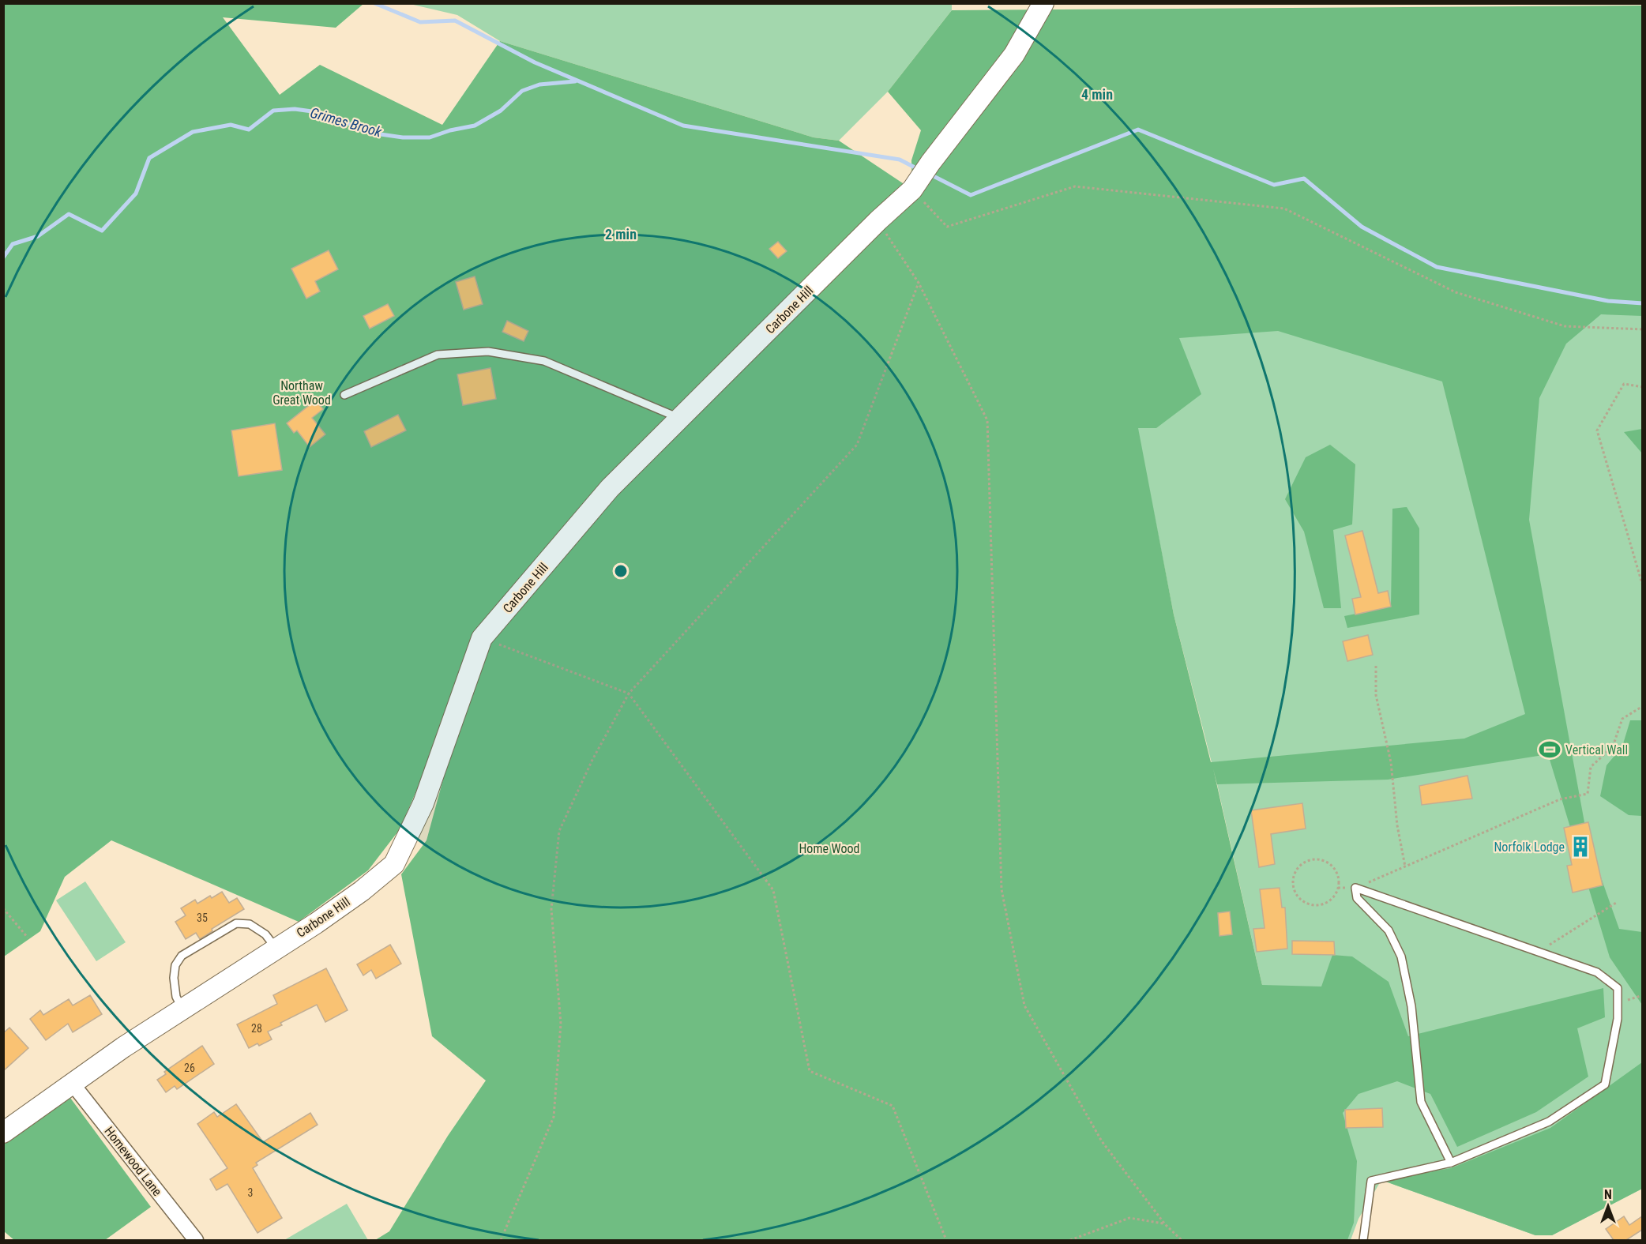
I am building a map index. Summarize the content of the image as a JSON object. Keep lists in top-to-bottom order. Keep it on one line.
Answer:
{"streets":{"street":["Carbone Hill","Homewood Lane"]},"crossings":[["Carbone Hill","Homewood Lane"]],"water":["Grimes Brook"],"parks":["Northaw Great Wood","Home Wood"],"places":{"sports":["Vertical Wall"],"building":["Norfolk Lodge"]},"house_numbers":["35","28","26","3"],"north":"top","rings":["4 min","2 min"]}
